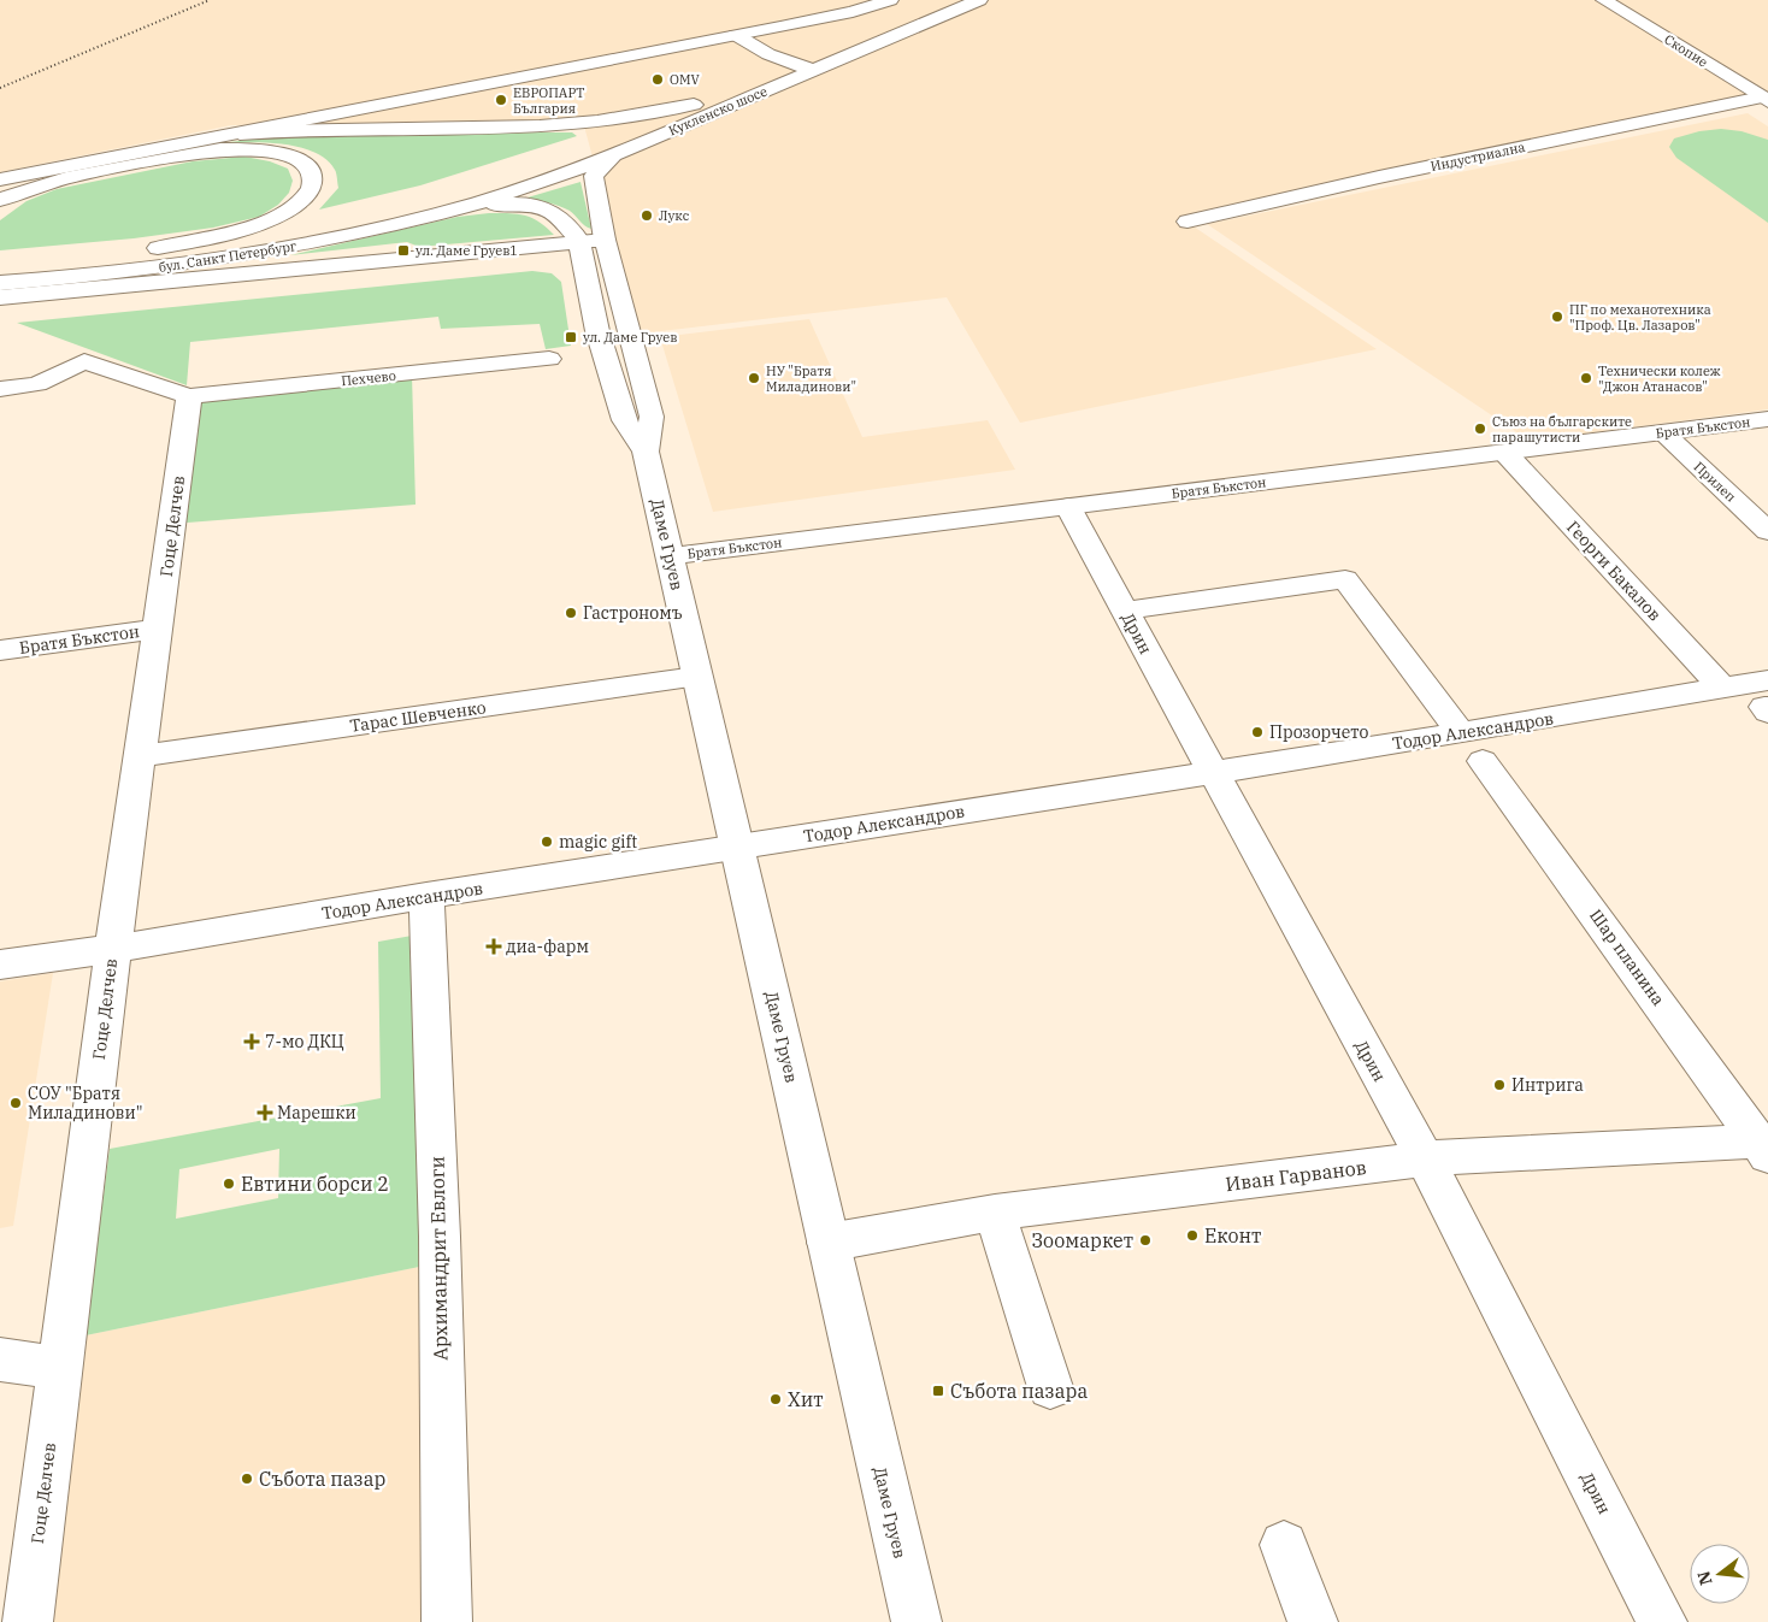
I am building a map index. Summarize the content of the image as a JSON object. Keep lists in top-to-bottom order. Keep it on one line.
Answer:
{"streets":{"street":["Скопие","Кукленско шосе","Индустриална","бул. Санкт Петербург","Пехчево","Братя Бъкстон","Прилеп","Гоце Делчев","Даме Груев","Георги Бакалов","Дрин","Тарас Шевченко","Тодор Александров","Шар планина","Иван Гарванов","Архимандрит Евлоги"]},"crossings":[["Скопие","Индустриална"],["Кукленско шосе","бул. Санкт Петербург"],["Пехчево","Гоце Делчев"],["Братя Бъкстон","Прилеп"],["Братя Бъкстон","Гоце Делчев"],["Братя Бъкстон","Даме Груев"],["Братя Бъкстон","Георги Бакалов"],["Братя Бъкстон","Дрин"],["Гоце Делчев","Тарас Шевченко"],["Гоце Делчев","Тодор Александров"],["Даме Груев","Тарас Шевченко"],["Даме Груев","Тодор Александров"],["Даме Груев","Иван Гарванов"],["Георги Бакалов","Тодор Александров"],["Дрин","Тодор Александров"],["Дрин","Иван Гарванов"],["Тодор Александров","Архимандрит Евлоги"],["Шар планина","Иван Гарванов"]],"places":{"other":["OMV","ЕВРОПАРТ България","Лукс","ПГ по механотехника \"Проф. Цв. Лазаров\"","НУ \"Братя Миладинови\"","Технически колеж \"Джон Атанасов\"","Съюз на българските парашутисти","Гастрономъ","Прозорчето","magic gift","Интрига","СОУ \"Братя Миладинови\"","Евтини борси 2","Еконт","Зоомаркет","Хит","Събота пазар"],"transit":["ул. Даме Груев1","ул. Даме Груев","Събота пазара"],"health":["диа-фарм","7-мо ДКЦ","Марешки"]},"north":"left"}
